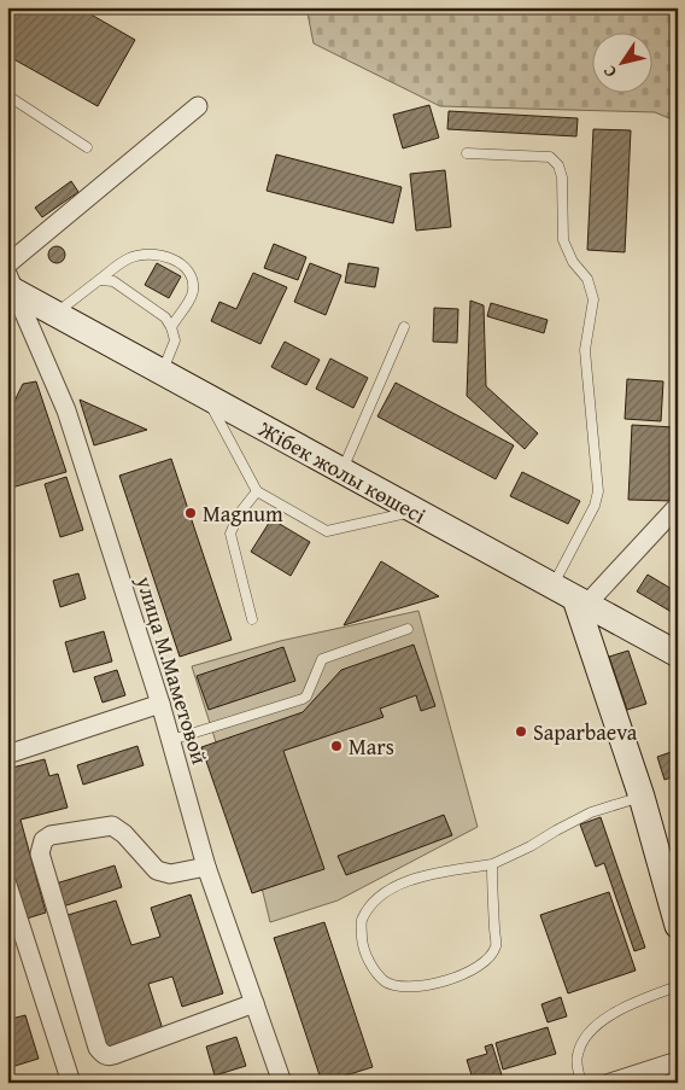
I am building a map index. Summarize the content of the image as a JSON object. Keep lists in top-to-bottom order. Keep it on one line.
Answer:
{"streets":{"main road":["Жібек жолы көшесі"],"street":["улица М.Маметовой"]},"crossings":[["Жібек жолы көшесі","улица М.Маметовой"]],"places":["Magnum","Saparbaeva","Mars"],"north":"bottom left"}
